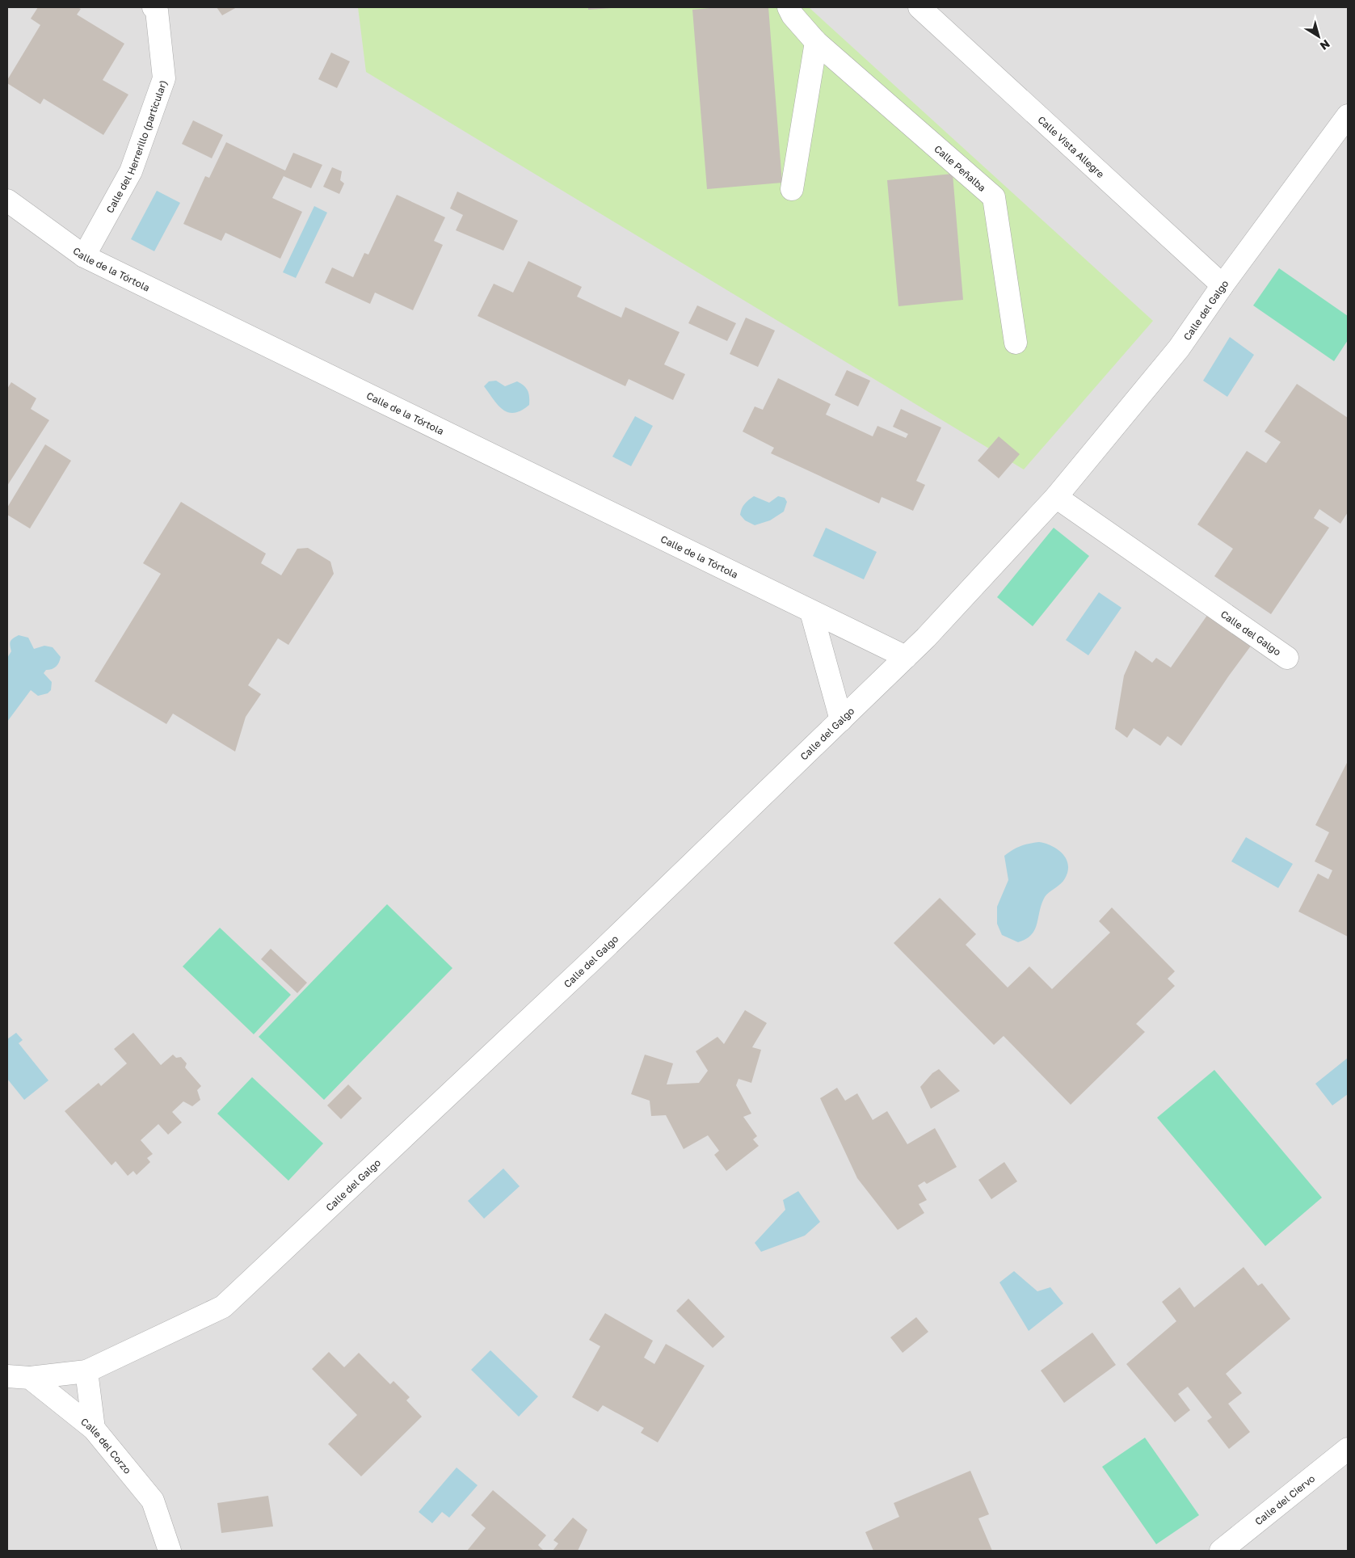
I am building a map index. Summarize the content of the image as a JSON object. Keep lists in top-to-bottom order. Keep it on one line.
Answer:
{"streets":{"street":["Calle del Herrerillo (particular)","Calle Vista Allegre","Calle Peñalba","Calle de la Tórtola","Calle del Galgo","Calle del Corzo","Calle del Ciervo"]},"crossings":[["Calle del Herrerillo (particular)","Calle de la Tórtola"],["Calle Vista Allegre","Calle del Galgo"],["Calle de la Tórtola","Calle del Galgo"],["Calle del Galgo","Calle del Corzo"]],"north":"bottom right"}
